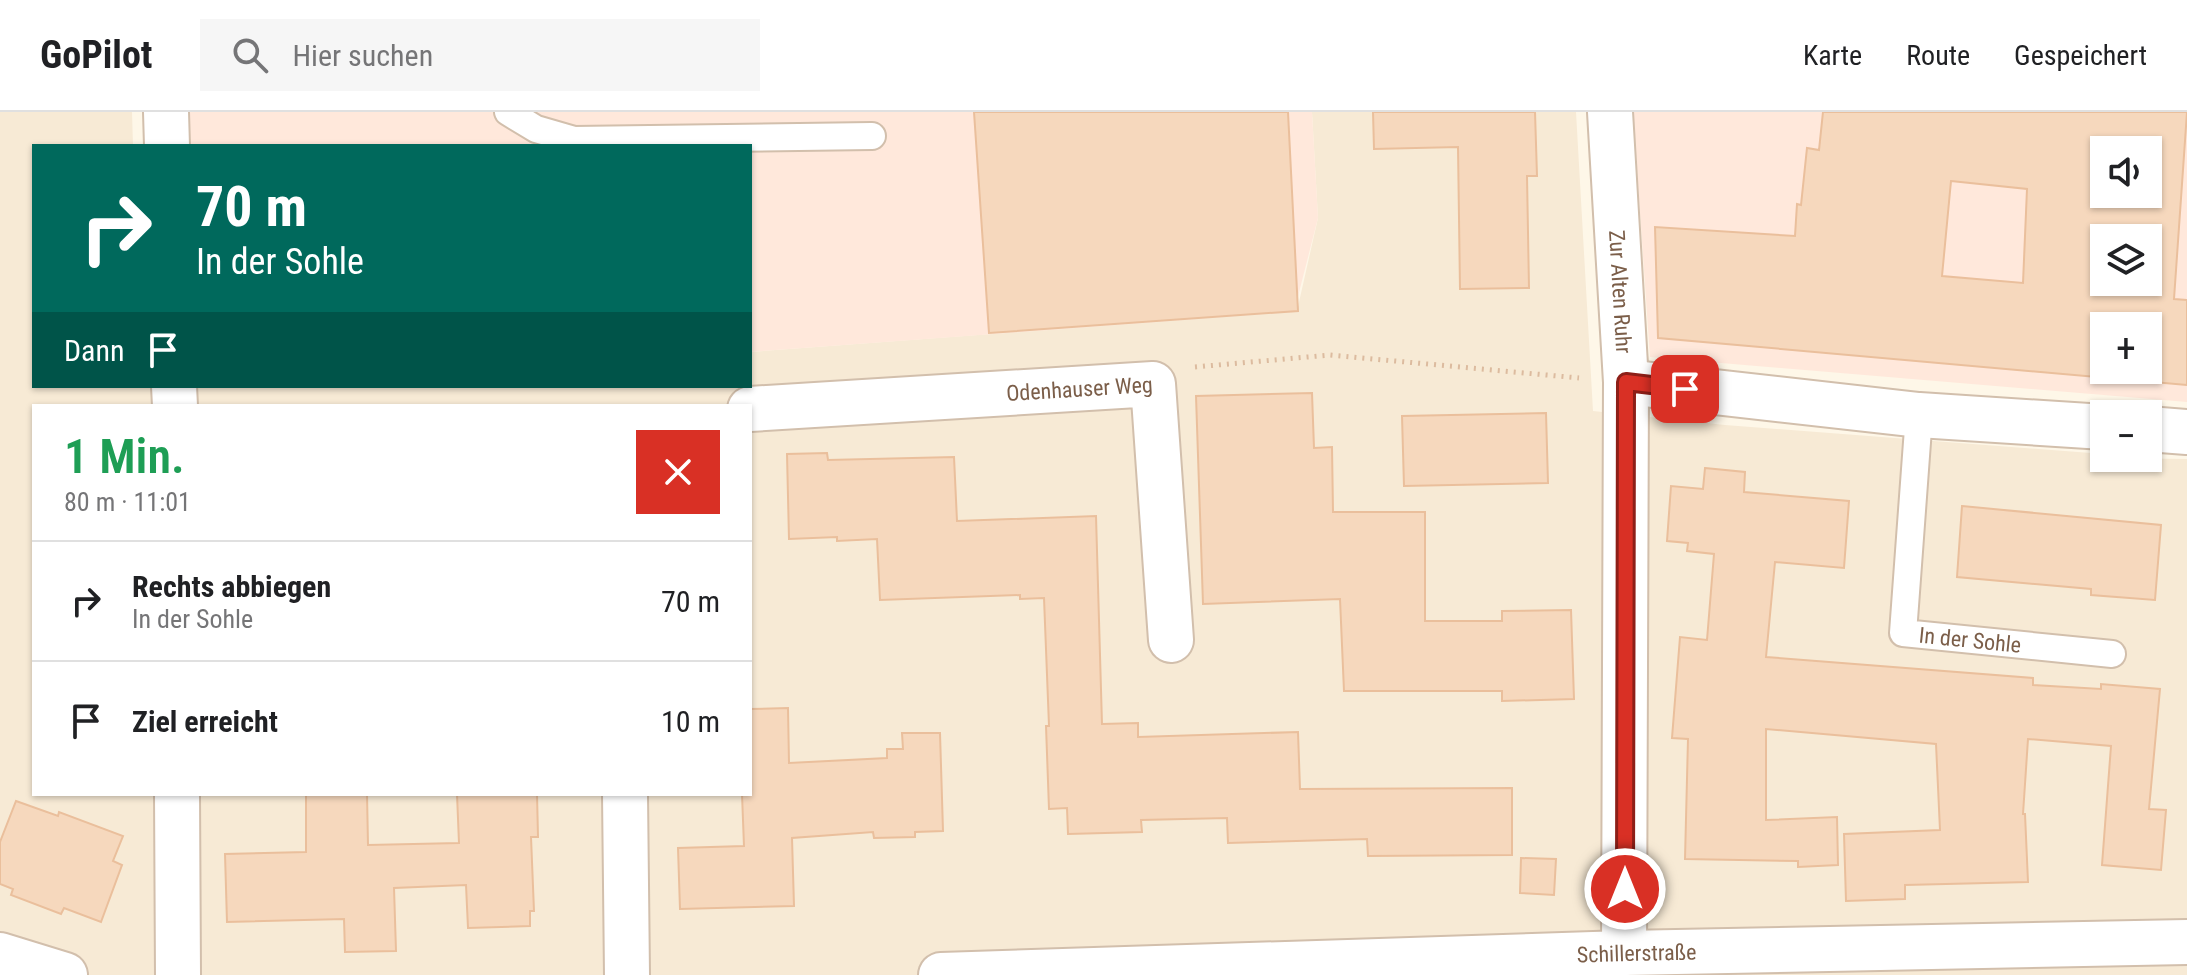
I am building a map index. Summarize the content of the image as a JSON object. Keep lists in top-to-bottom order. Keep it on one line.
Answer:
{"streets":{"street":["Zur Alten Ruhr","Odenhauser Weg","Schillerstraße"],"lane":["In der Sohle"]},"crossings":[["Zur Alten Ruhr","Schillerstraße"]],"page":{"header":"GoPilot","search":"Hier suchen","nav":["Karte","Route","Gespeichert"],"map_buttons":["+","−"],"turn":["70 m","In der Sohle"],"then":"Dann","heading":["1 Min.","80 m · 11:01"],"list":[{"name":"Rechts abbiegen","note":"In der Sohle","value":"70 m"},{"name":"Ziel erreicht","value":"10 m"}]}}
